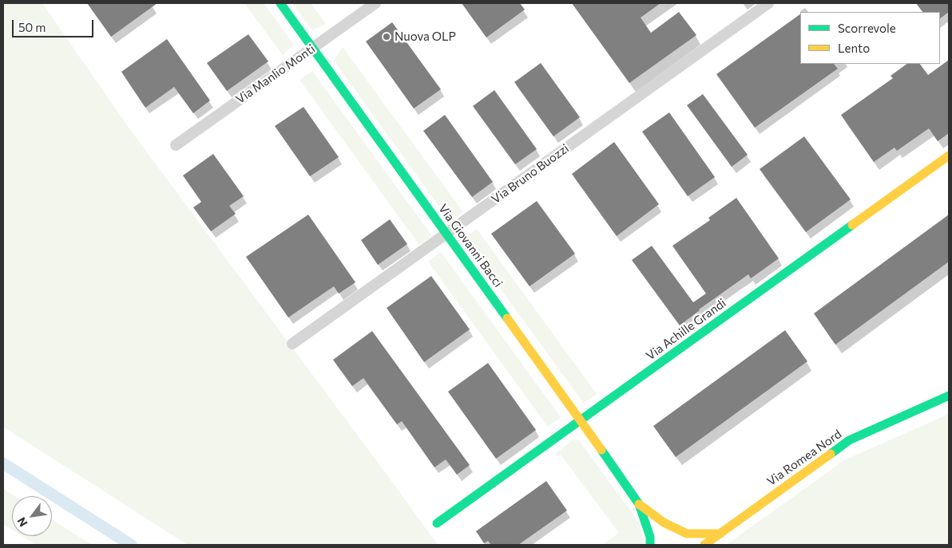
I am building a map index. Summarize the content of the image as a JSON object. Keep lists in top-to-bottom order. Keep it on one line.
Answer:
{"streets":{"main road":["Via Giovanni Bacci","Via Achille Grandi","Via Romea Nord"],"street":["Via Manlio Monti","Via Bruno Buozzi"]},"crossings":[["Via Manlio Monti","Via Giovanni Bacci"],["Via Bruno Buozzi","Via Giovanni Bacci"],["Via Giovanni Bacci","Via Achille Grandi"],["Via Giovanni Bacci","Via Romea Nord"]],"places":["Nuova OLP"],"legend":["Scorrevole","Lento"],"scale_bar":"50 m","north":"bottom left"}
